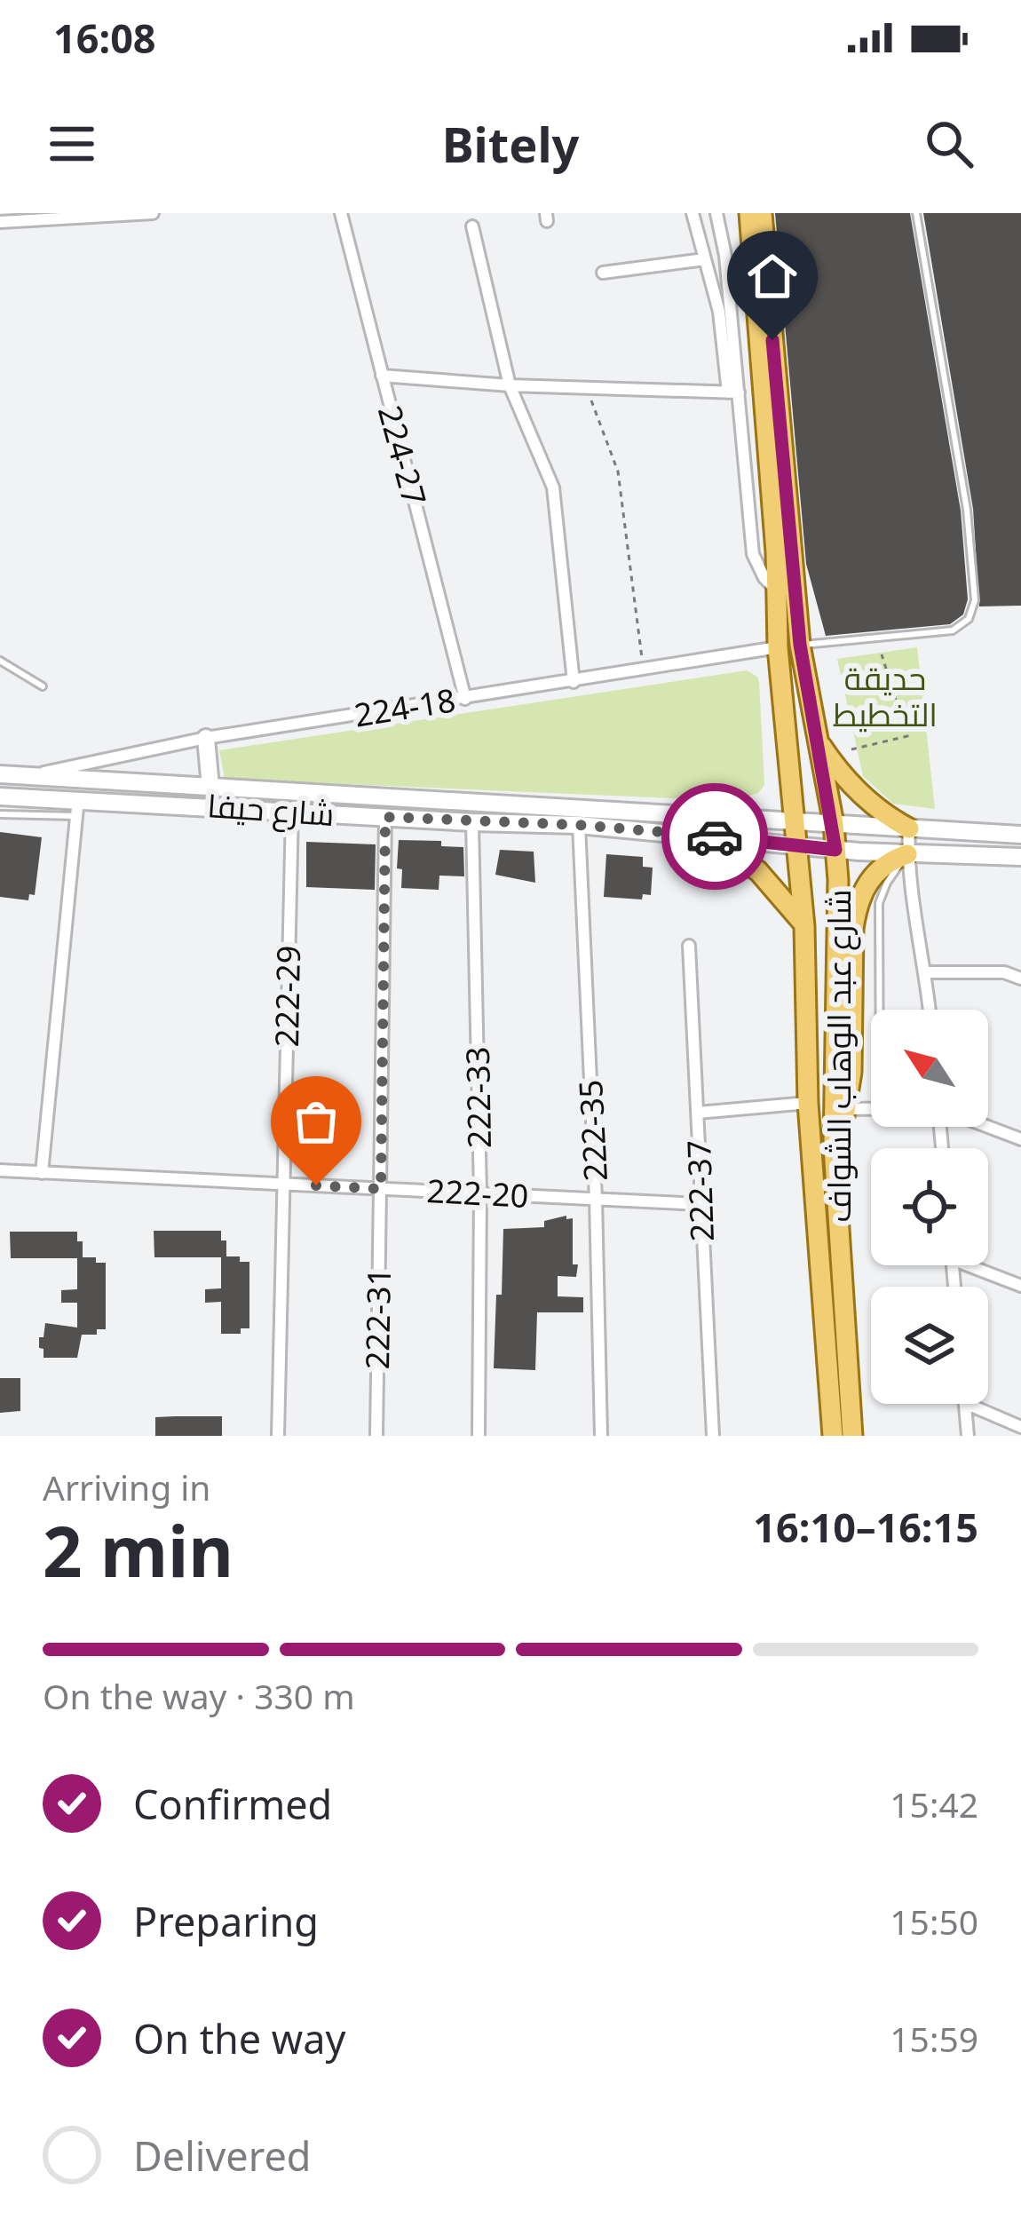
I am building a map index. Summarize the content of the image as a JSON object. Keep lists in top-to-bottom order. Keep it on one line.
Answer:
{"streets":{"main road":["شارع حيفا","شارع عبد الوهاب الشواف"],"street":["224-27","224-18","222-29","222-33","222-35","222-37","222-20","222-31"]},"crossings":[["224-27","224-18"],["224-18","شارع حيفا"],["224-18","شارع عبد الوهاب الشواف"],["شارع حيفا","222-29"],["شارع حيفا","شارع عبد الوهاب الشواف"],["شارع حيفا","222-33"],["شارع حيفا","222-35"],["شارع حيفا","222-31"],["222-29","222-20"],["222-33","222-20"],["222-35","222-20"],["222-37","222-20"],["222-20","222-31"]],"parks":["حديقة التخطيط"],"north":"top left","page":{"status":"16:08","header":"Bitely","heading":["2 min","Arriving in","16:10–16:15"],"bar":"On the way · 330 m","list":[["Confirmed","15:42"],["Preparing","15:50"],["On the way","15:59"],"Delivered"]}}
